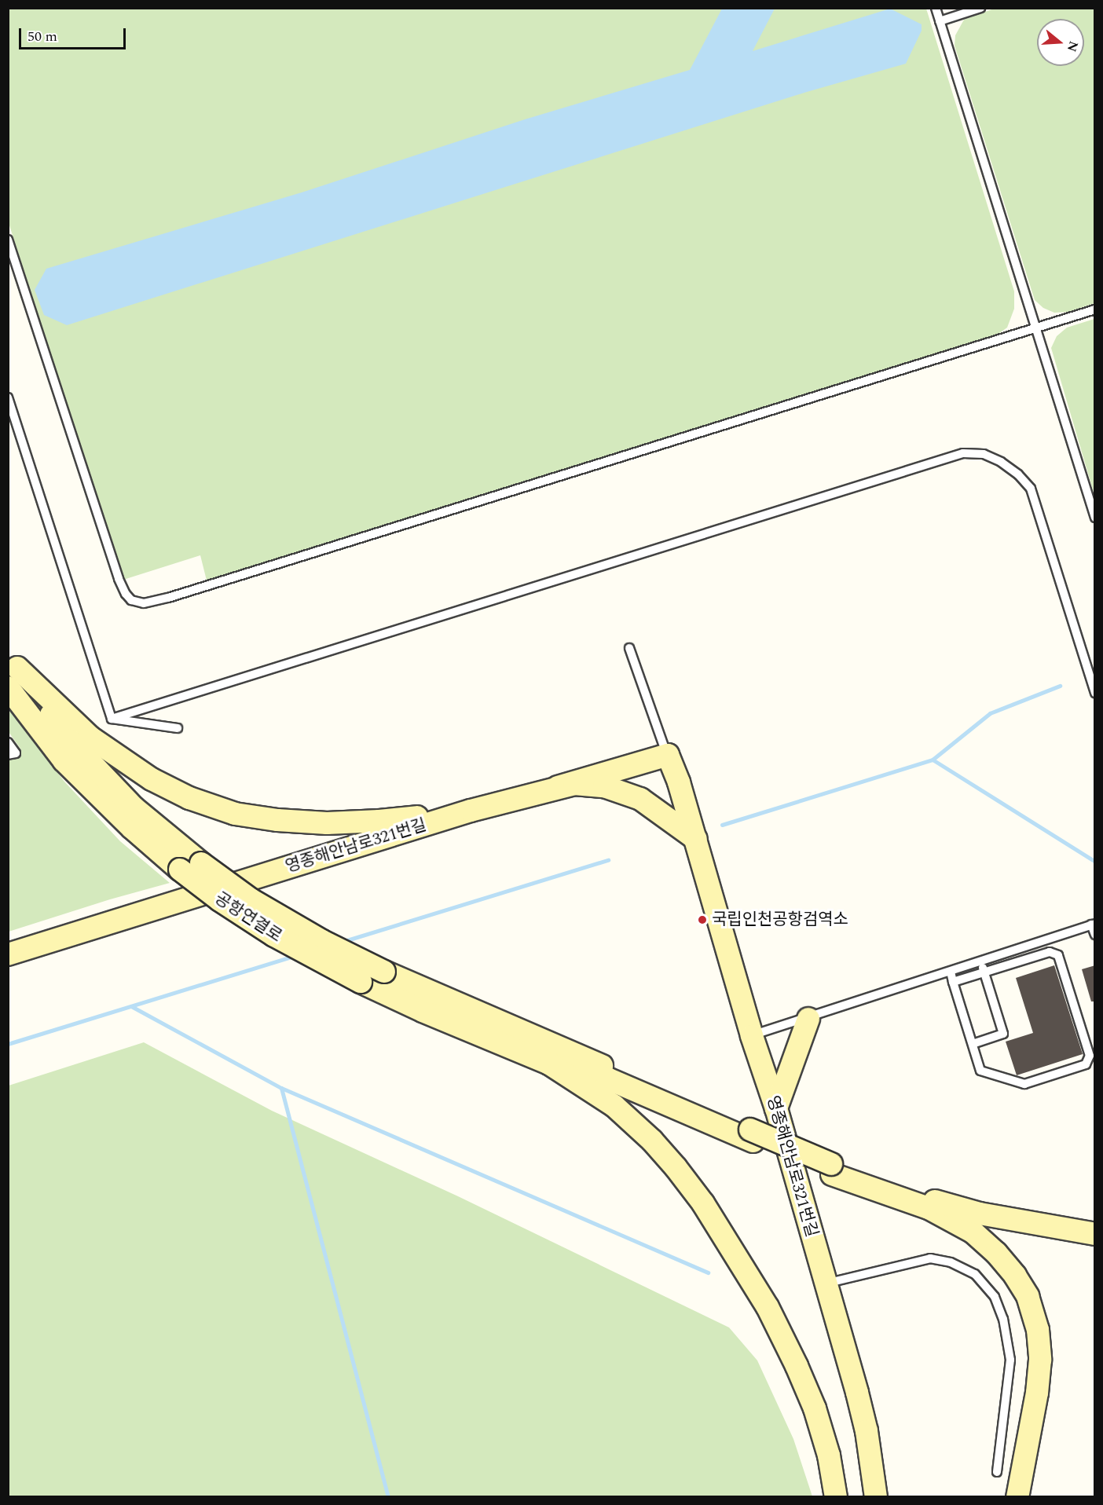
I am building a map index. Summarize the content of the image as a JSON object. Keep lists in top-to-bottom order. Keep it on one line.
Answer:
{"streets":{"street":["영종해안남로321번길","공항연결로"]},"places":["국립인천공항검역소"],"scale_bar":"50 m","north":"right"}
